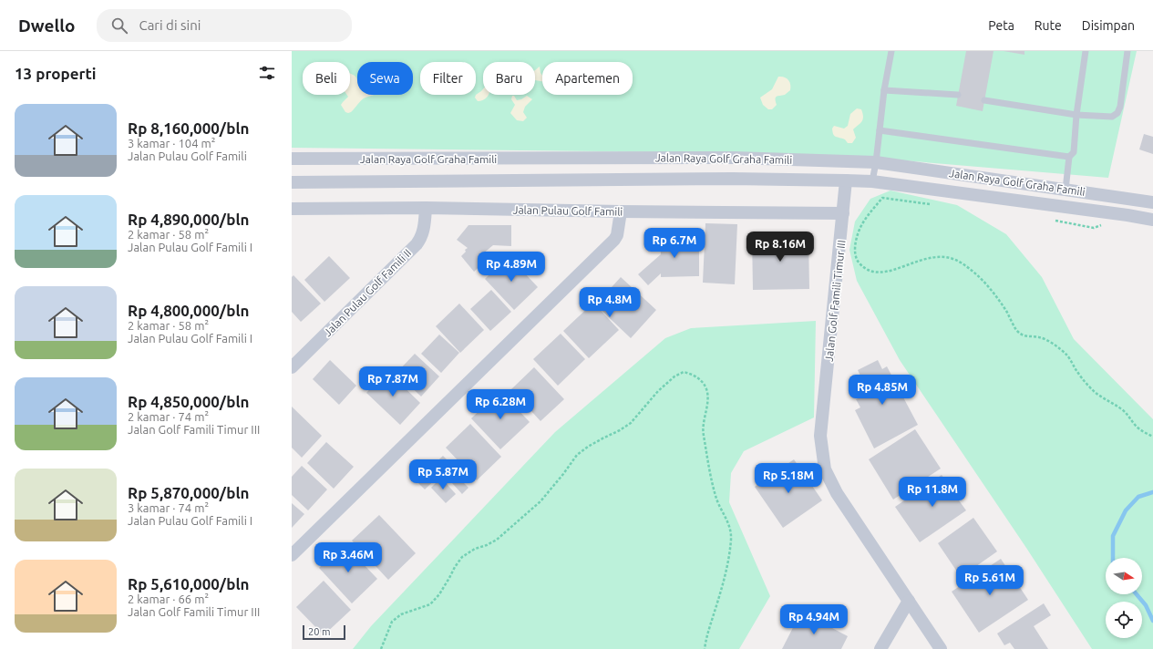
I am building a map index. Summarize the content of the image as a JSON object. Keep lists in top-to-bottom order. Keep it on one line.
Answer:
{"streets":{"street":["Jalan Raya Golf Graha Famili","Jalan Pulau Golf Famili","Jalan Pulau Golf Famili II","Jalan Golf Famili Timur III"]},"crossings":[["Jalan Raya Golf Graha Famili","Jalan Golf Famili Timur III"],["Jalan Pulau Golf Famili","Jalan Pulau Golf Famili II"],["Jalan Pulau Golf Famili","Jalan Golf Famili Timur III"]],"scale_bar":"20 m","north":"right","page":{"header":"Dwello","search":"Cari di sini","nav":["Peta","Rute","Disimpan"],"heading":"13 properti","chip":["Beli","Sewa","Filter","Baru","Apartemen"],"list":[{"name":"Rp 8,160,000/bln","note":"3 kamar · 104 m² · Jalan Pulau Golf Famili"},{"name":"Rp 4,890,000/bln","note":"2 kamar · 58 m² · Jalan Pulau Golf Famili I"},{"name":"Rp 4,800,000/bln","note":"2 kamar · 58 m² · Jalan Pulau Golf Famili I"},{"name":"Rp 4,850,000/bln","note":"2 kamar · 74 m² · Jalan Golf Famili Timur III"},{"name":"Rp 5,870,000/bln","note":"3 kamar · 74 m² · Jalan Pulau Golf Famili I"},{"name":"Rp 5,610,000/bln","note":"2 kamar · 66 m² · Jalan Golf Famili Timur III"}],"price":["Rp 6.7M","Rp 8.16M","Rp 4.89M","Rp 4.8M","Rp 7.87M","Rp 4.85M","Rp 6.28M","Rp 5.87M","Rp 5.18M","Rp 11.8M","Rp 3.46M","Rp 5.61M","Rp 4.94M"],"scale":"20 m"}}
